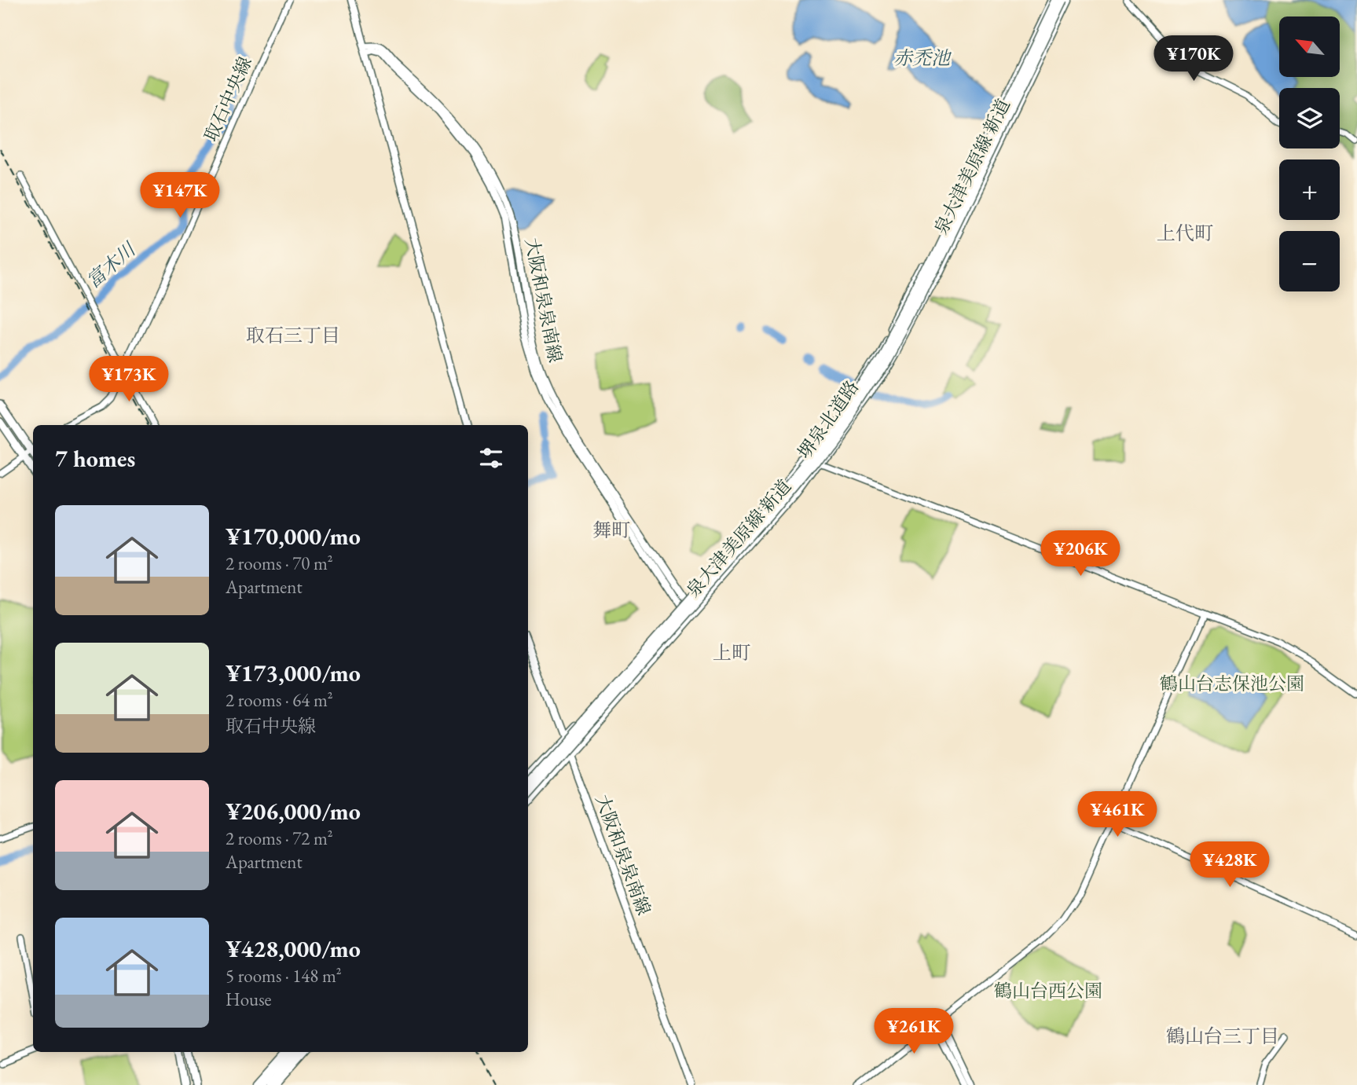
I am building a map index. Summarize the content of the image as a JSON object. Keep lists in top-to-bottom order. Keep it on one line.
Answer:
{"streets":{"highway":["堺泉北道路"],"main road":["泉大津美原線 新道","大阪和泉泉南線"],"street":["取石中央線"]},"crossings":[["泉大津美原線 新道","大阪和泉泉南線"]],"districts":["上代町","取石三丁目","舞町","上町","鶴山台三丁目"],"water":["赤禿池","富木川"],"parks":["鶴山台志保池公園","鶴山台西公園"],"north":"top left","page":{"map_buttons":["+","−"],"price":["¥170K","¥147K","¥173K","¥206K","¥461K","¥428K","¥261K"],"heading":"7 homes","list":[{"name":"¥170,000/mo","note":"2 rooms · 70 m² · Apartment"},{"name":"¥173,000/mo","note":"2 rooms · 64 m² · 取石中央線"},{"name":"¥206,000/mo","note":"2 rooms · 72 m² · Apartment"},{"name":"¥428,000/mo","note":"5 rooms · 148 m² · House"}]}}
